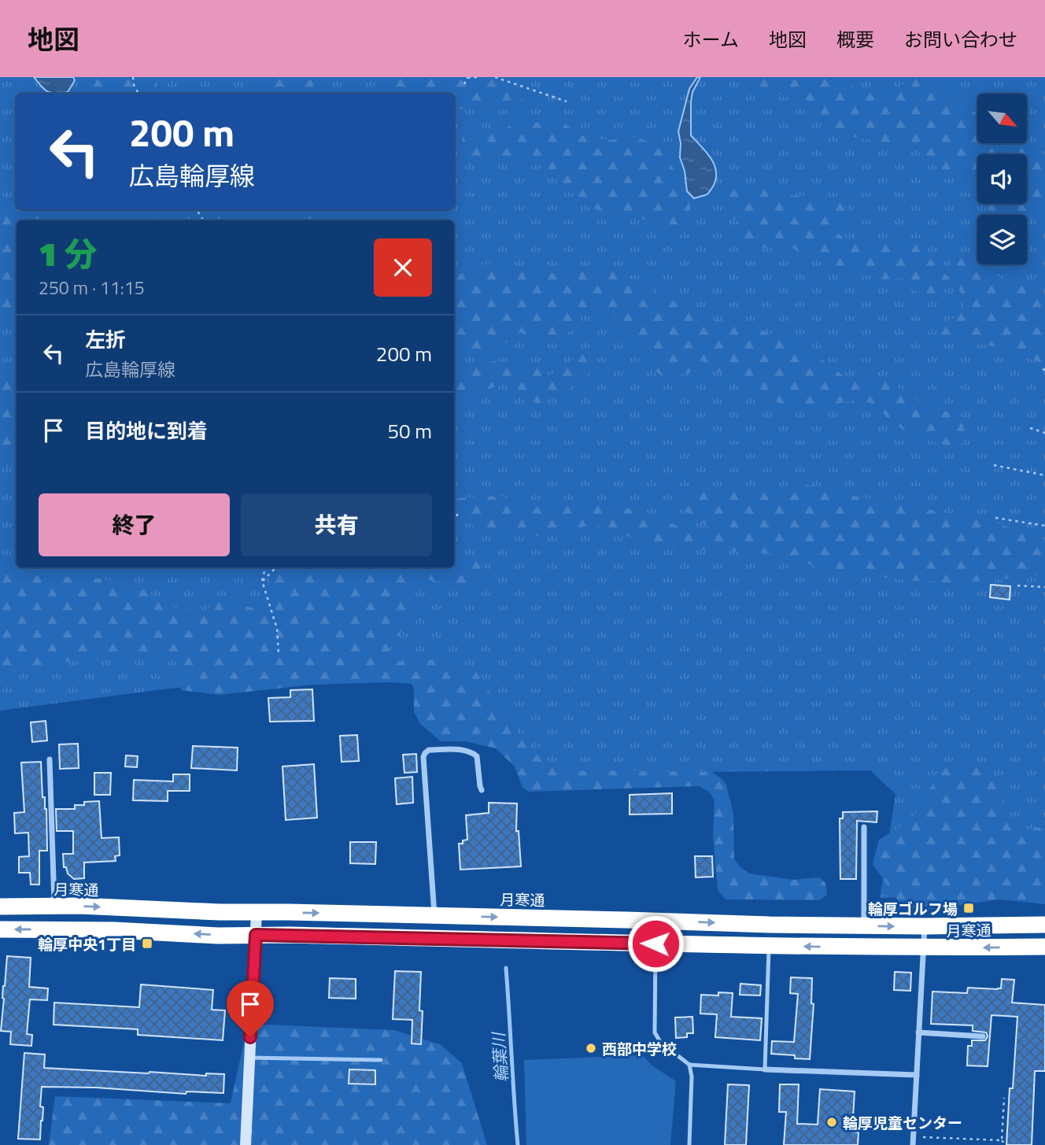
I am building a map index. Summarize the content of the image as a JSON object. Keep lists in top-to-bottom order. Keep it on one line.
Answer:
{"streets":{"highway":["月寒通"]},"water":["輪葉川"],"places":{"transit":["輪厚ゴルフ場","輪厚中央1丁目"],"other":["西部中学校","輪厚児童センター"]},"north":"bottom right","page":{"header":"地図","nav":["ホーム","地図","概要","お問い合わせ"],"turn":["200 m","広島輪厚線"],"heading":["1 分","250 m · 11:15"],"list":[{"name":"左折","note":"広島輪厚線","value":"200 m"},{"name":"目的地に到着","value":"50 m"}],"buttons":["終了","共有"]}}
